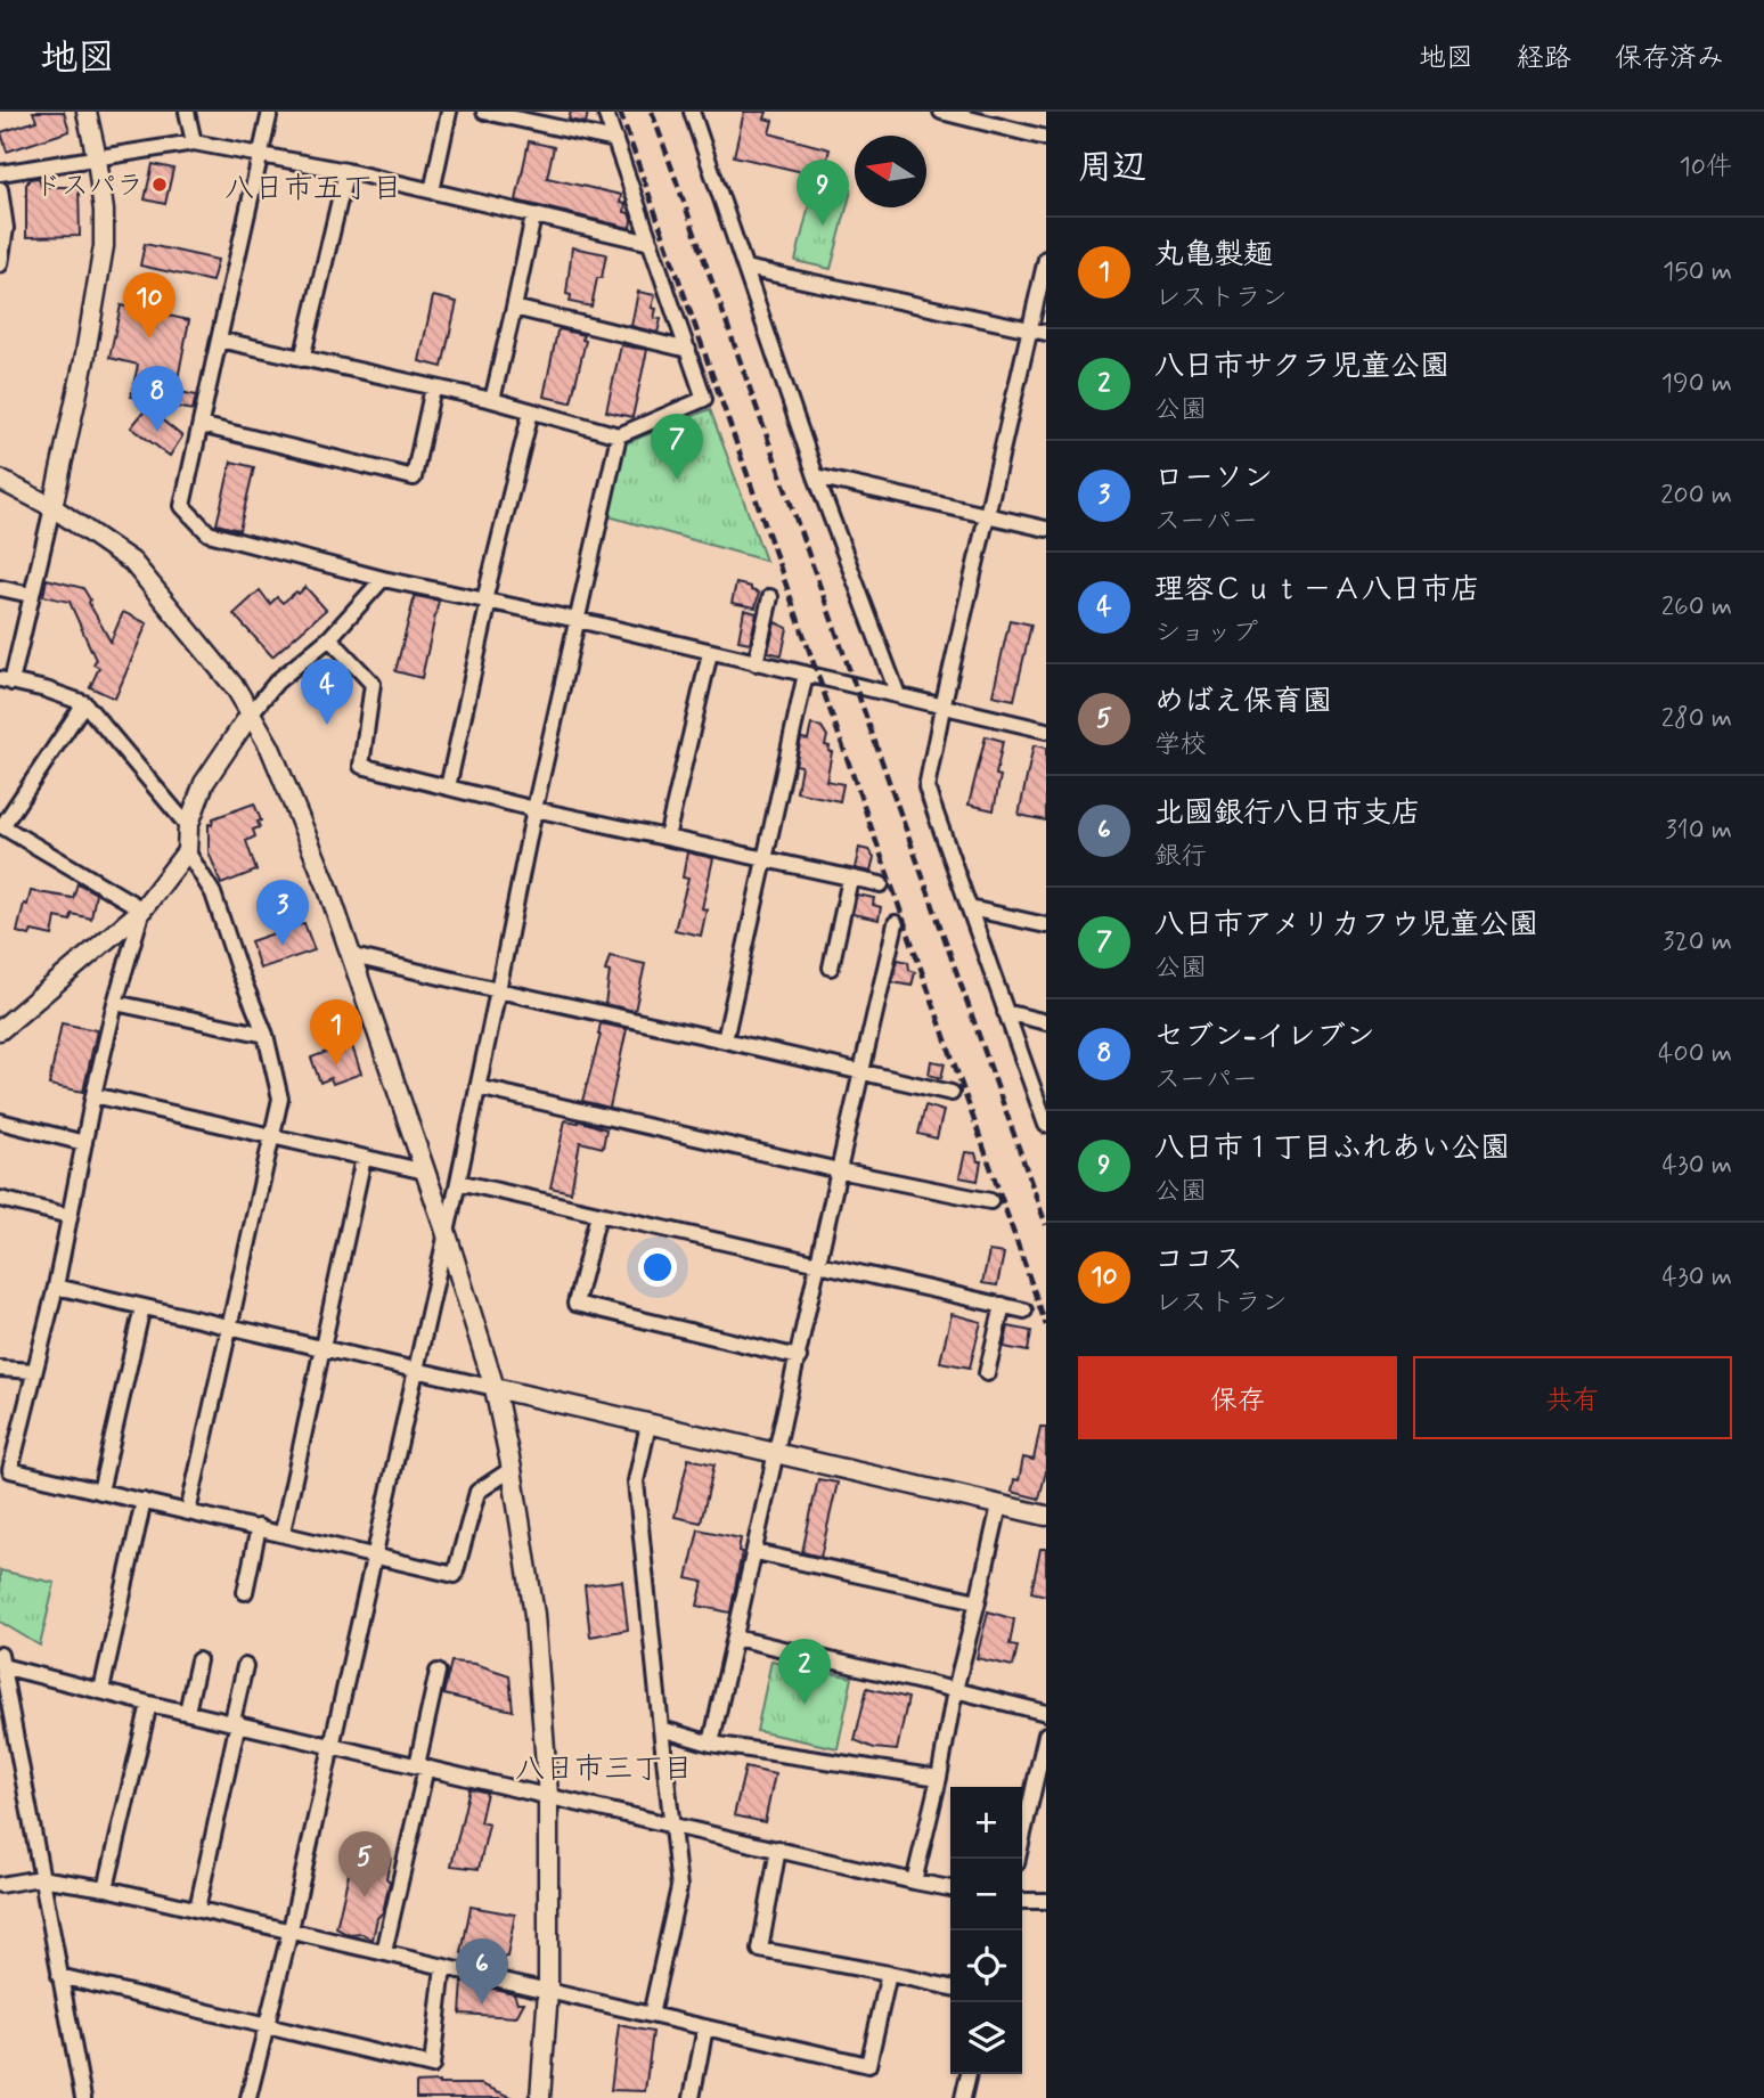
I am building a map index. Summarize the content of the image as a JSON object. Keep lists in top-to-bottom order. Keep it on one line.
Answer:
{"districts":["八日市五丁目","八日市三丁目"],"places":["ドスパラ"],"north":"left","page":{"header":"地図","nav":["地図","経路","保存済み"],"heading":["周辺","10件"],"pins":["9","10","8","7","4","3","1","2","5","6"],"list":[{"mark":"1","name":"丸亀製麺","note":"レストラン","value":"150 m"},{"mark":"2","name":"八日市サクラ児童公園","note":"公園","value":"190 m"},{"mark":"3","name":"ローソン","note":"スーパー","value":"200 m"},{"mark":"4","name":"理容Ｃｕｔ－Ａ八日市店","note":"ショップ","value":"260 m"},{"mark":"5","name":"めばえ保育園","note":"学校","value":"280 m"},{"mark":"6","name":"北國銀行八日市支店","note":"銀行","value":"310 m"},{"mark":"7","name":"八日市アメリカフウ児童公園","note":"公園","value":"320 m"},{"mark":"8","name":"セブン-イレブン","note":"スーパー","value":"400 m"},{"mark":"9","name":"八日市１丁目ふれあい公園","note":"公園","value":"430 m"},{"mark":"10","name":"ココス","note":"レストラン","value":"430 m"}],"buttons":["保存","共有"],"map_buttons":["+","−"]}}
